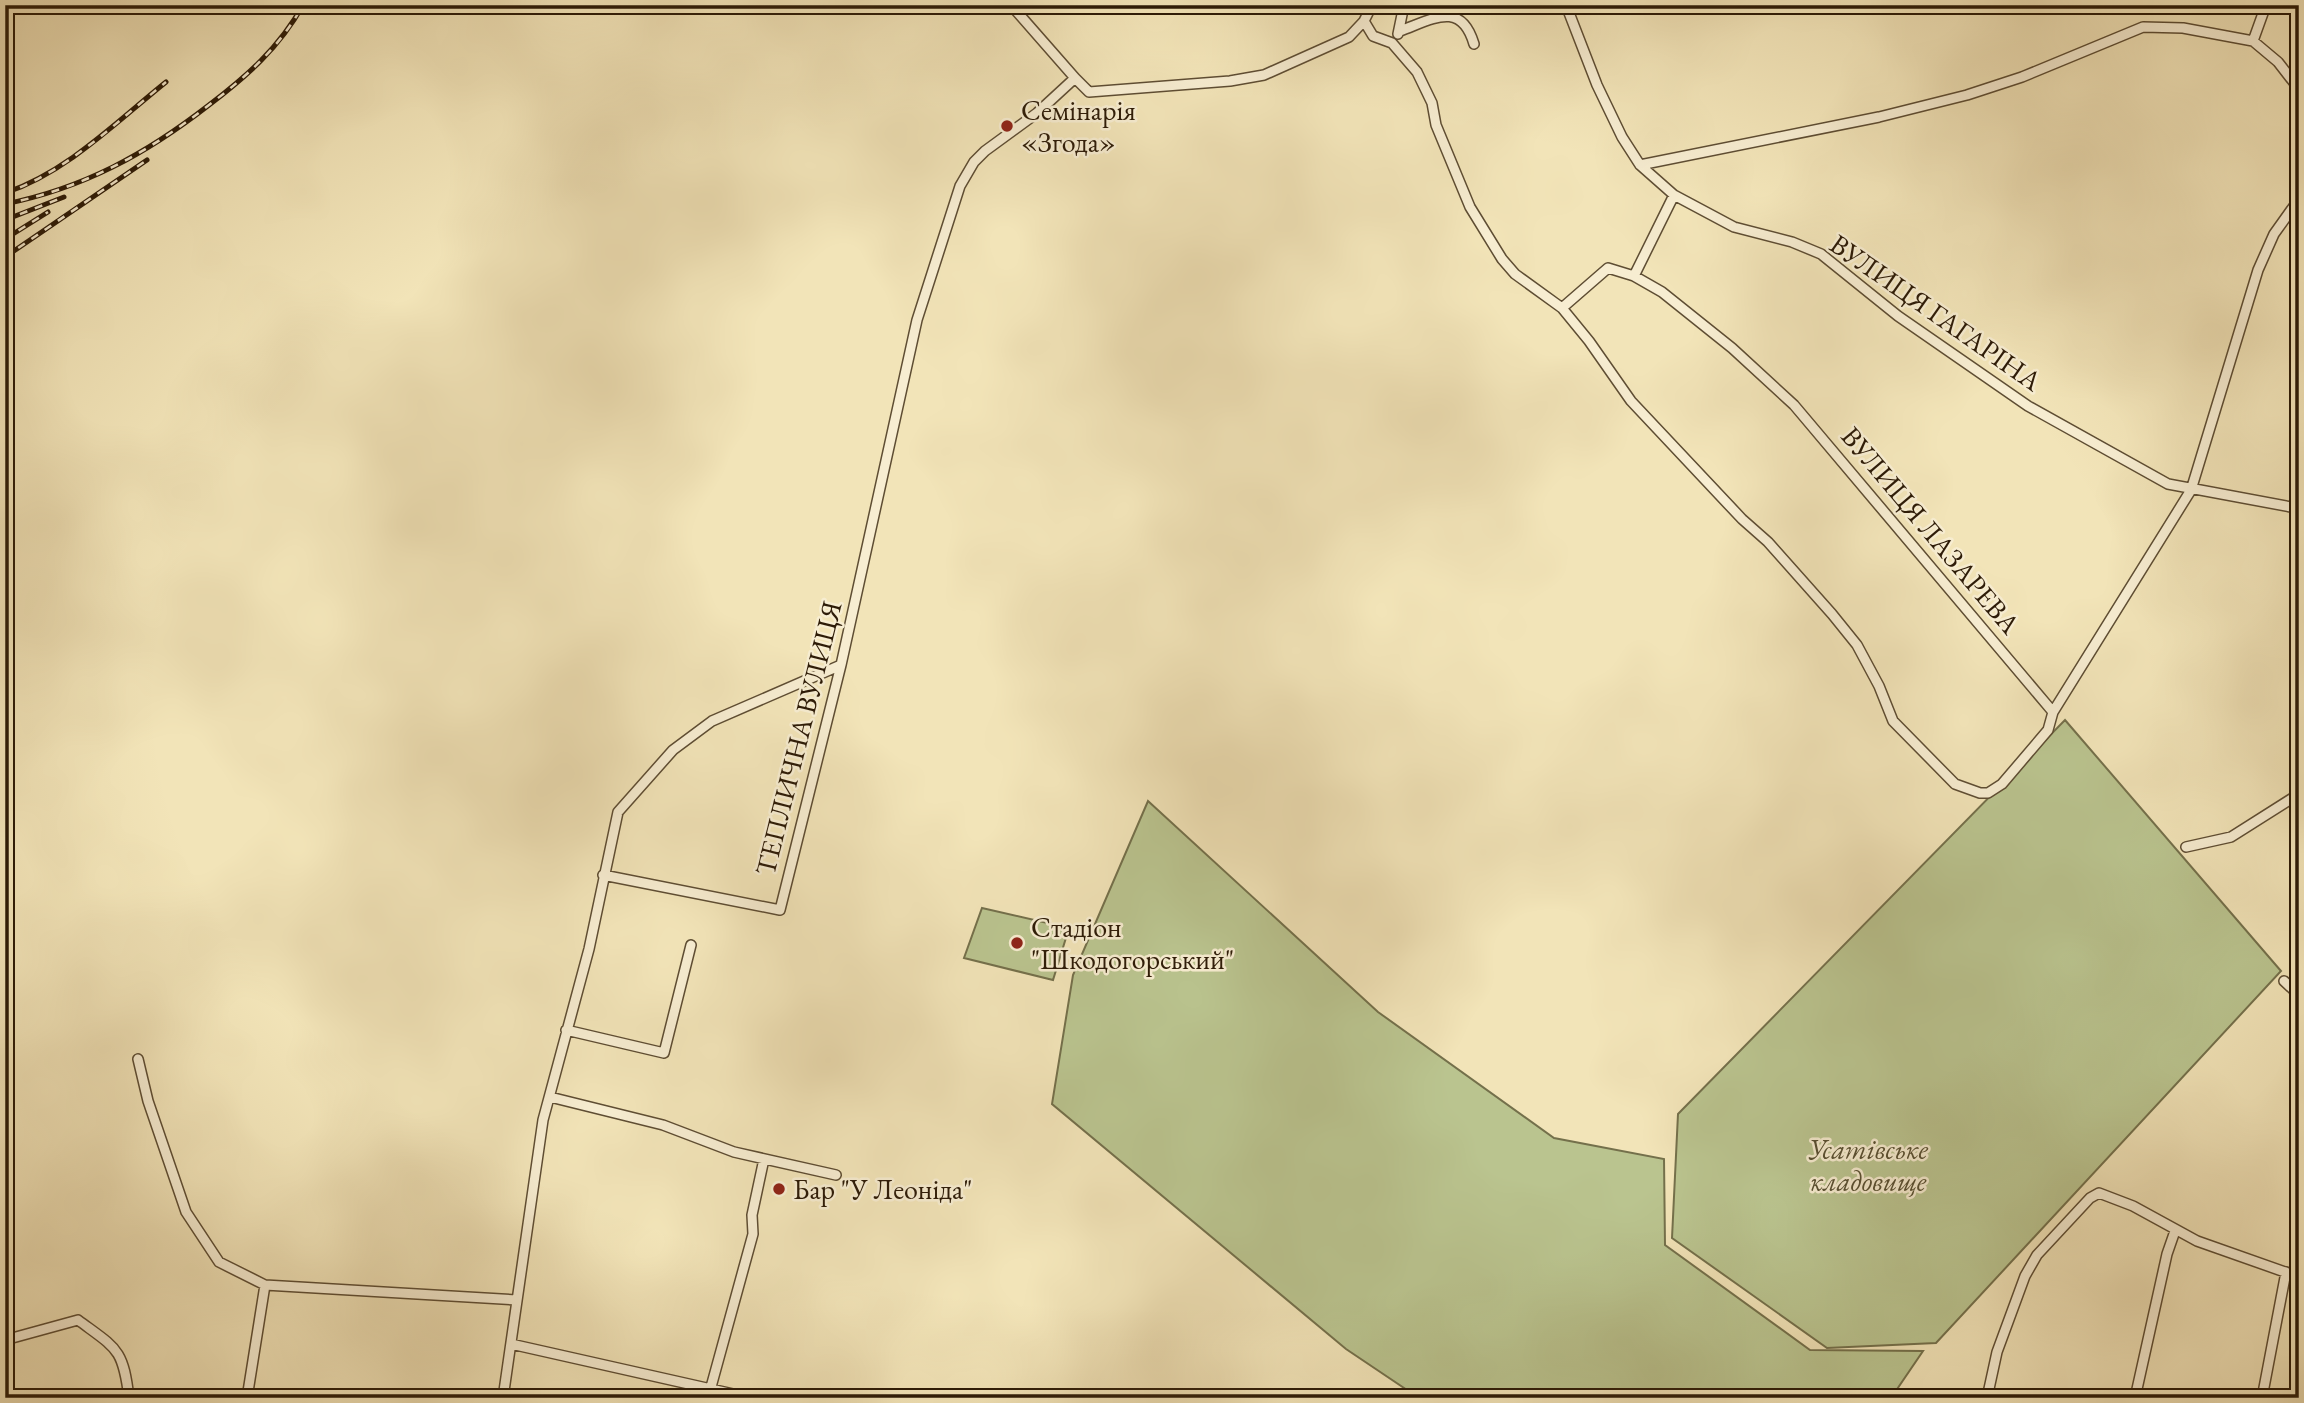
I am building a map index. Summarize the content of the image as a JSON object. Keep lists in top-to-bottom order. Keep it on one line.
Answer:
{"streets":{"street":["ВУЛИЦЯ ГАГАРІНА","ВУЛИЦЯ ЛАЗАРЕВА","ТЕПЛИЧНА ВУЛИЦЯ"]},"parks":["Усатівське кладовище"],"places":["Семінарія «Згода»","Стадіон \"Шкодогорський\"","Бар \"У Леоніда\""]}
